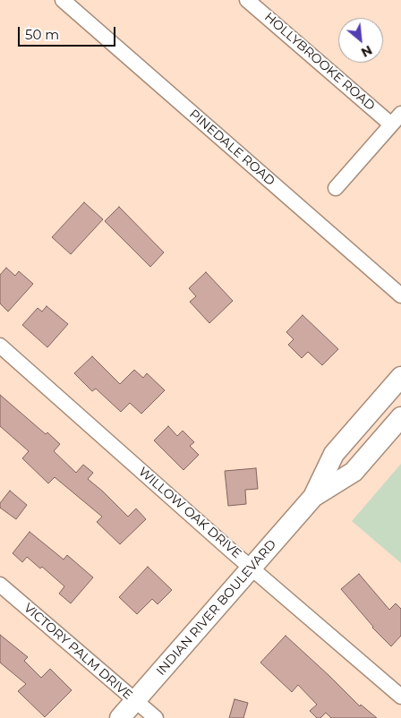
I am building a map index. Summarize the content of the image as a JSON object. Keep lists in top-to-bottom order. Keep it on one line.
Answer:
{"streets":{"main road":["INDIAN RIVER BOULEVARD"],"street":["HOLLYBROOKE ROAD","PINEDALE ROAD","WILLOW OAK DRIVE","VICTORY PALM DRIVE"]},"crossings":[["WILLOW OAK DRIVE","INDIAN RIVER BOULEVARD"],["INDIAN RIVER BOULEVARD","VICTORY PALM DRIVE"]],"scale_bar":"50 m","north":"bottom right"}
